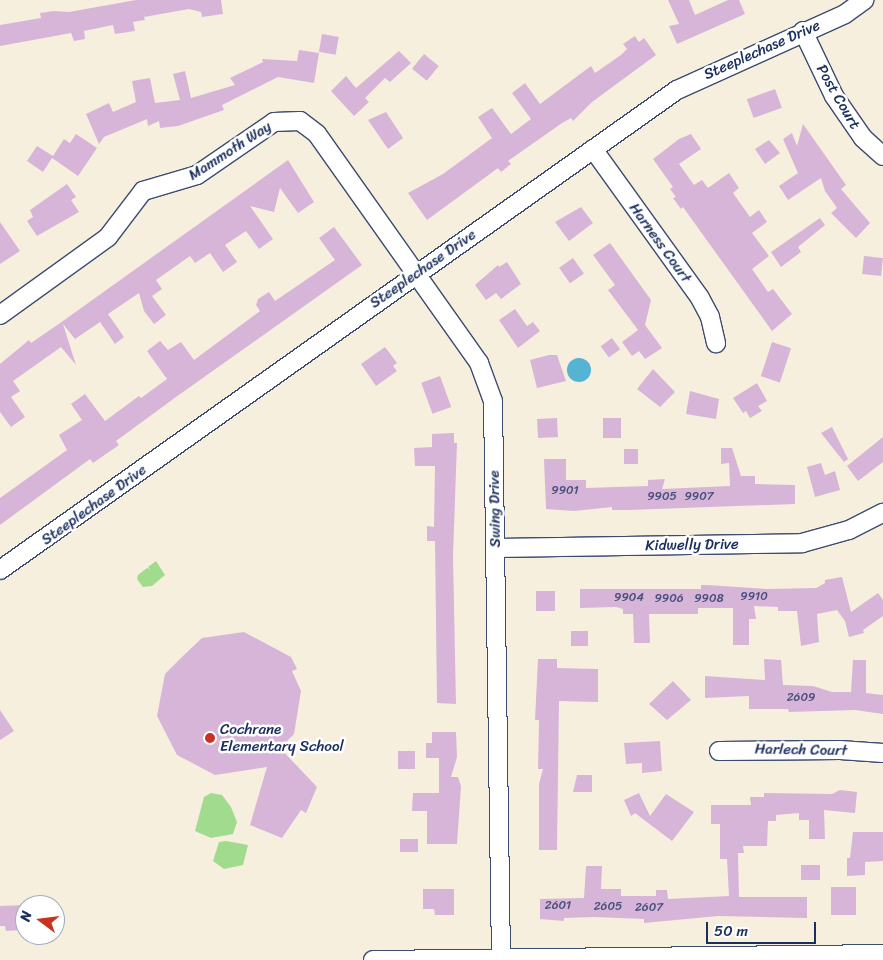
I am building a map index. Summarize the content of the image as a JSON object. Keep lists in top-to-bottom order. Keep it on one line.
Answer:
{"streets":{"street":["Steeplechase Drive","Post Court","Mammoth Way","Harness Court","Swing Drive","Kidwelly Drive","Harlech Court"]},"crossings":[["Steeplechase Drive","Post Court"],["Steeplechase Drive","Harness Court"],["Steeplechase Drive","Swing Drive"],["Mammoth Way","Swing Drive"],["Swing Drive","Kidwelly Drive"]],"places":["Cochrane Elementary School"],"house_numbers":["9901","9905","9907","9910","9904","9906","9908","2609","2601","2605","2607"],"scale_bar":"50 m","north":"left"}
